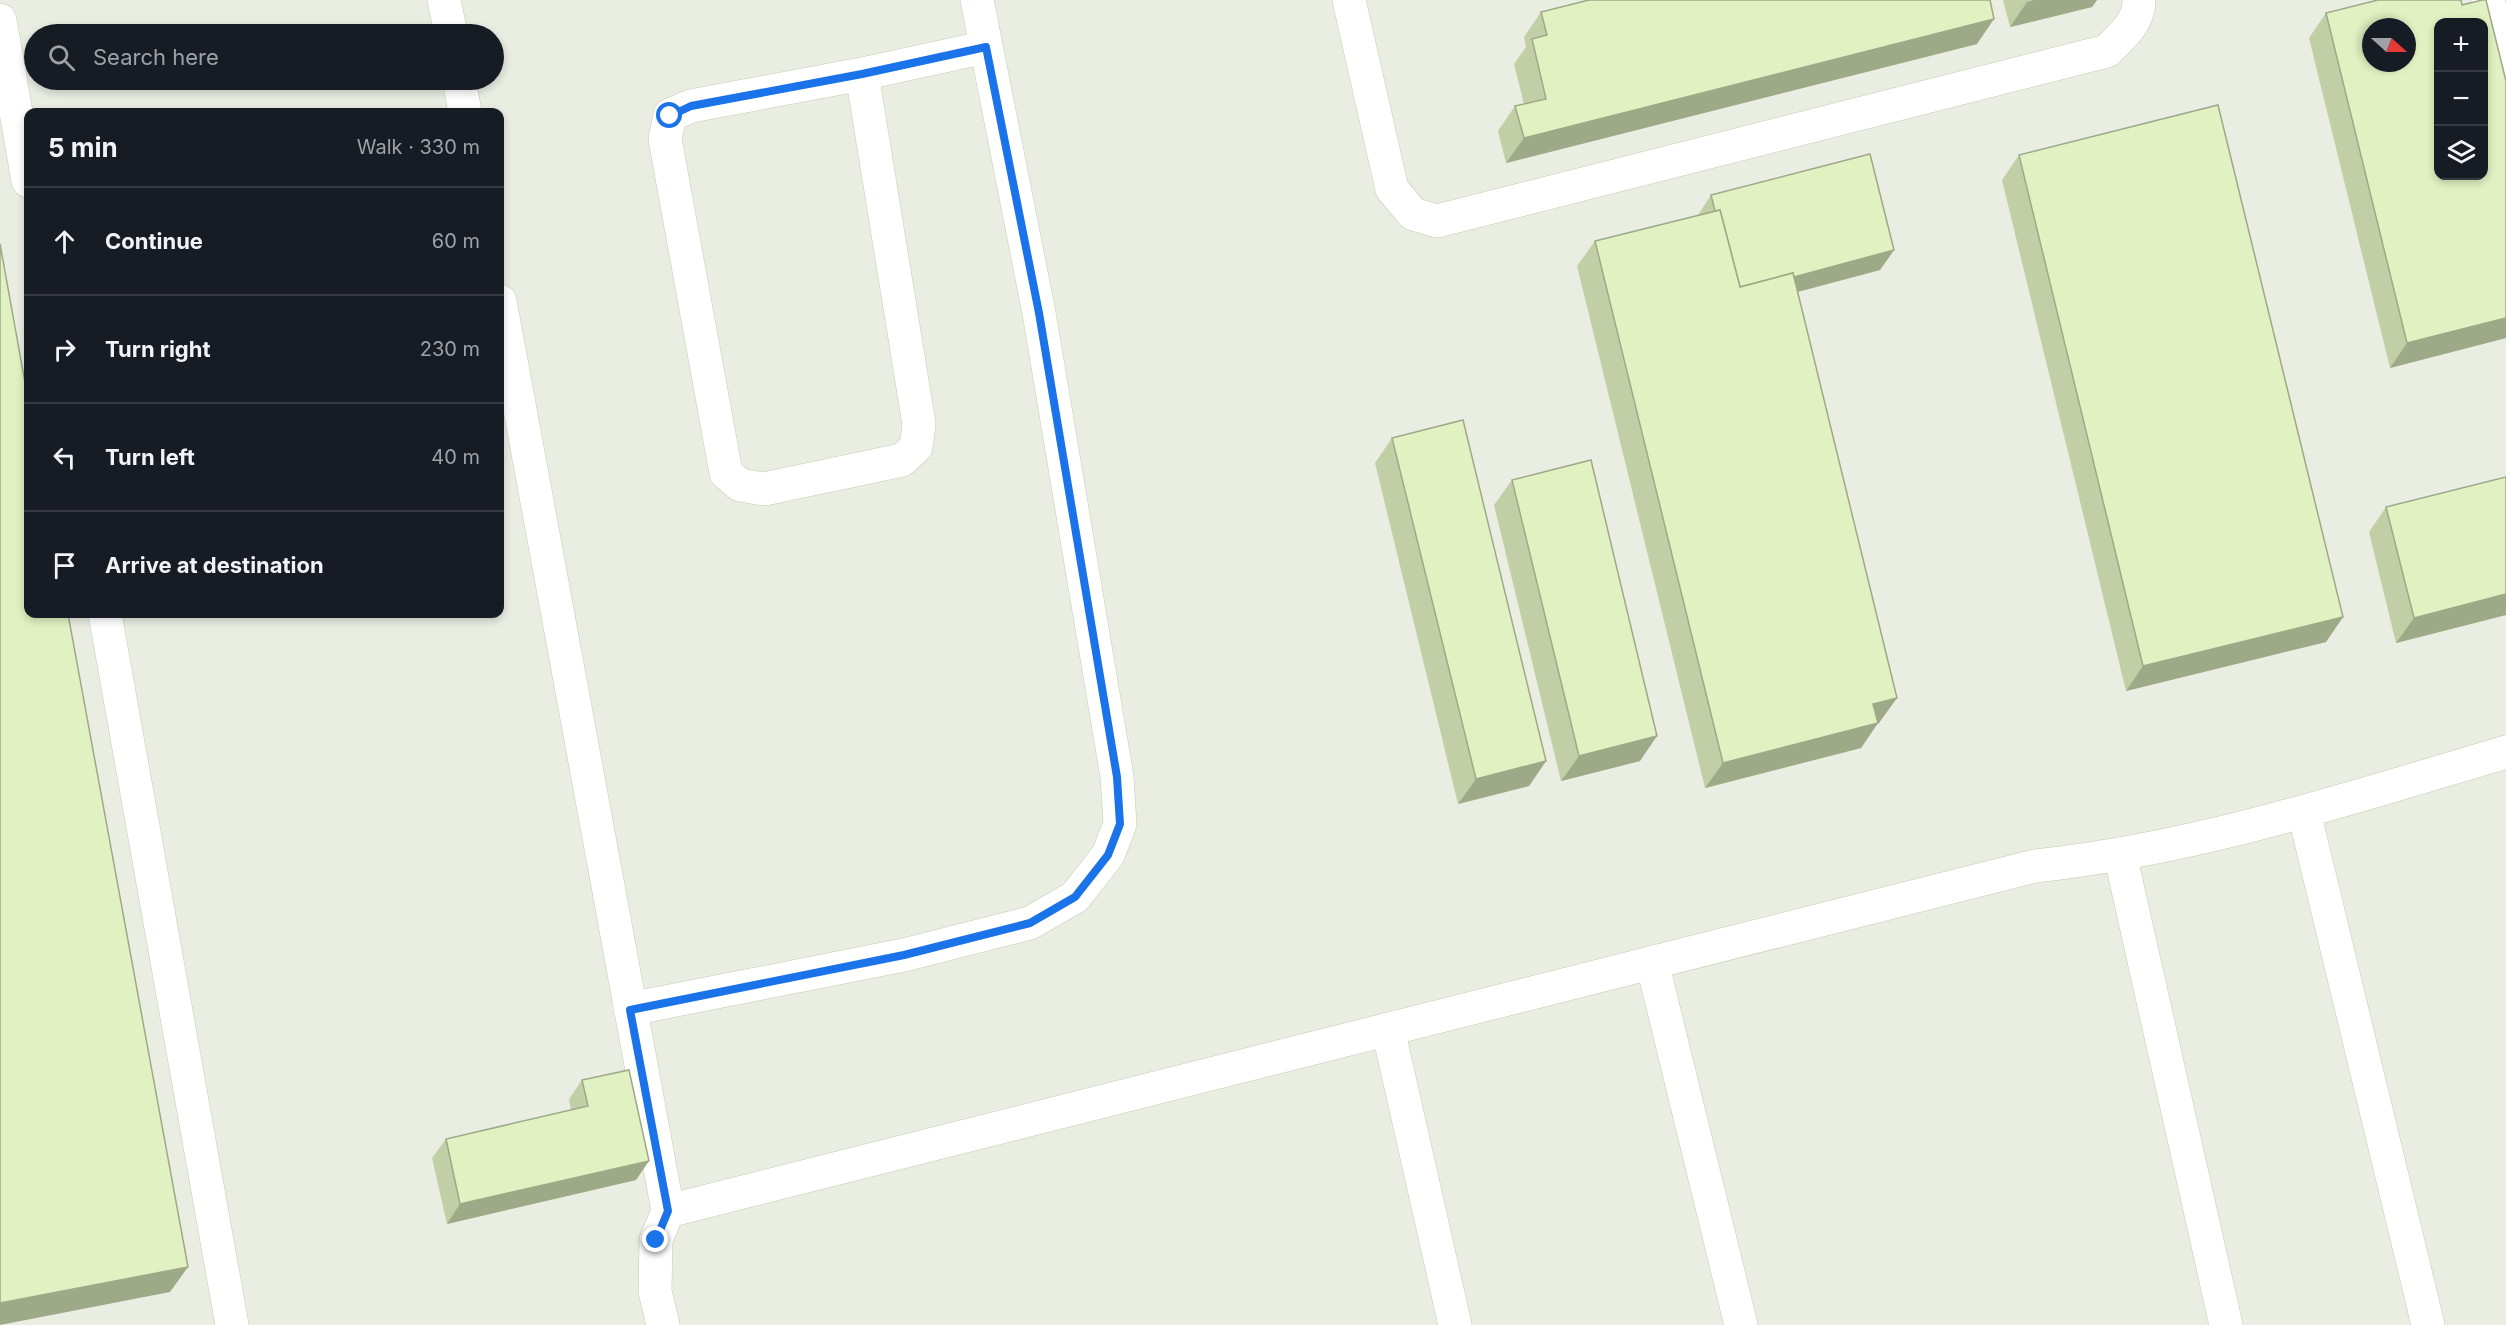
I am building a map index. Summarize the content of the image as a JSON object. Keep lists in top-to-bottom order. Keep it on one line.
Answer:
{"north":"right","page":{"map_buttons":["+","−"],"search":"Search here","heading":["5 min","Walk · 330 m"],"list":[["Continue","60 m"],["Turn right","230 m"],["Turn left","40 m"],"Arrive at destination"]}}
